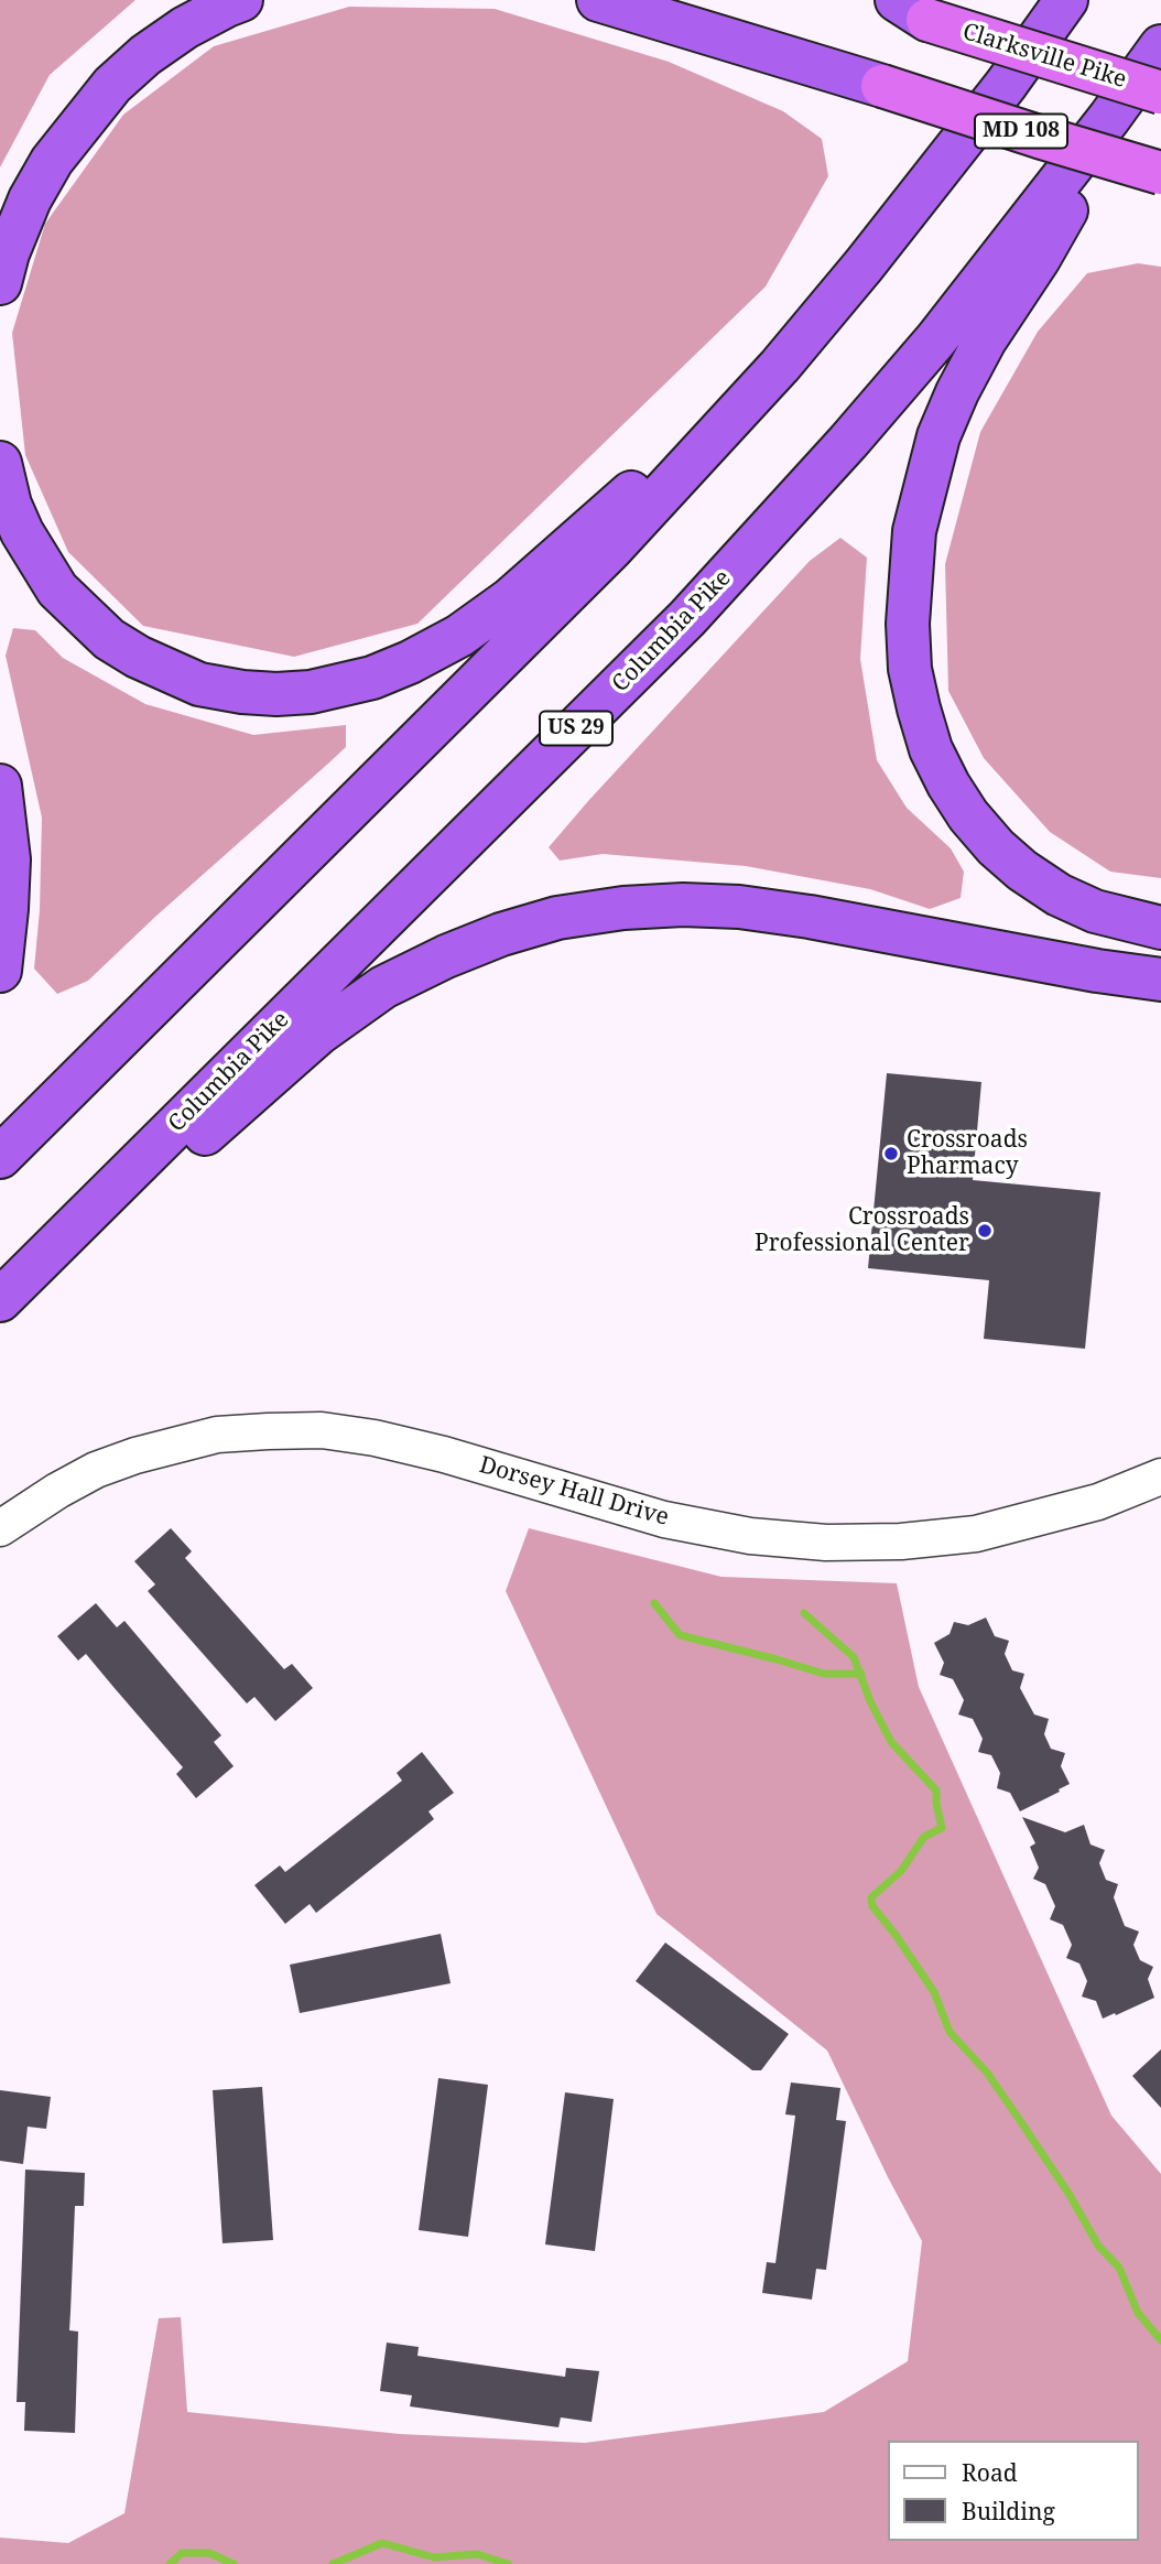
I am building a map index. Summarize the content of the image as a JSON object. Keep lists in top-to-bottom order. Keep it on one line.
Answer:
{"streets":{"highway":["Columbia Pike","US 29"],"main road":["Clarksville Pike","MD 108"],"street":["Dorsey Hall Drive"]},"places":["Crossroads Pharmacy","Crossroads Professional Center"],"legend":["Road","Building"]}
